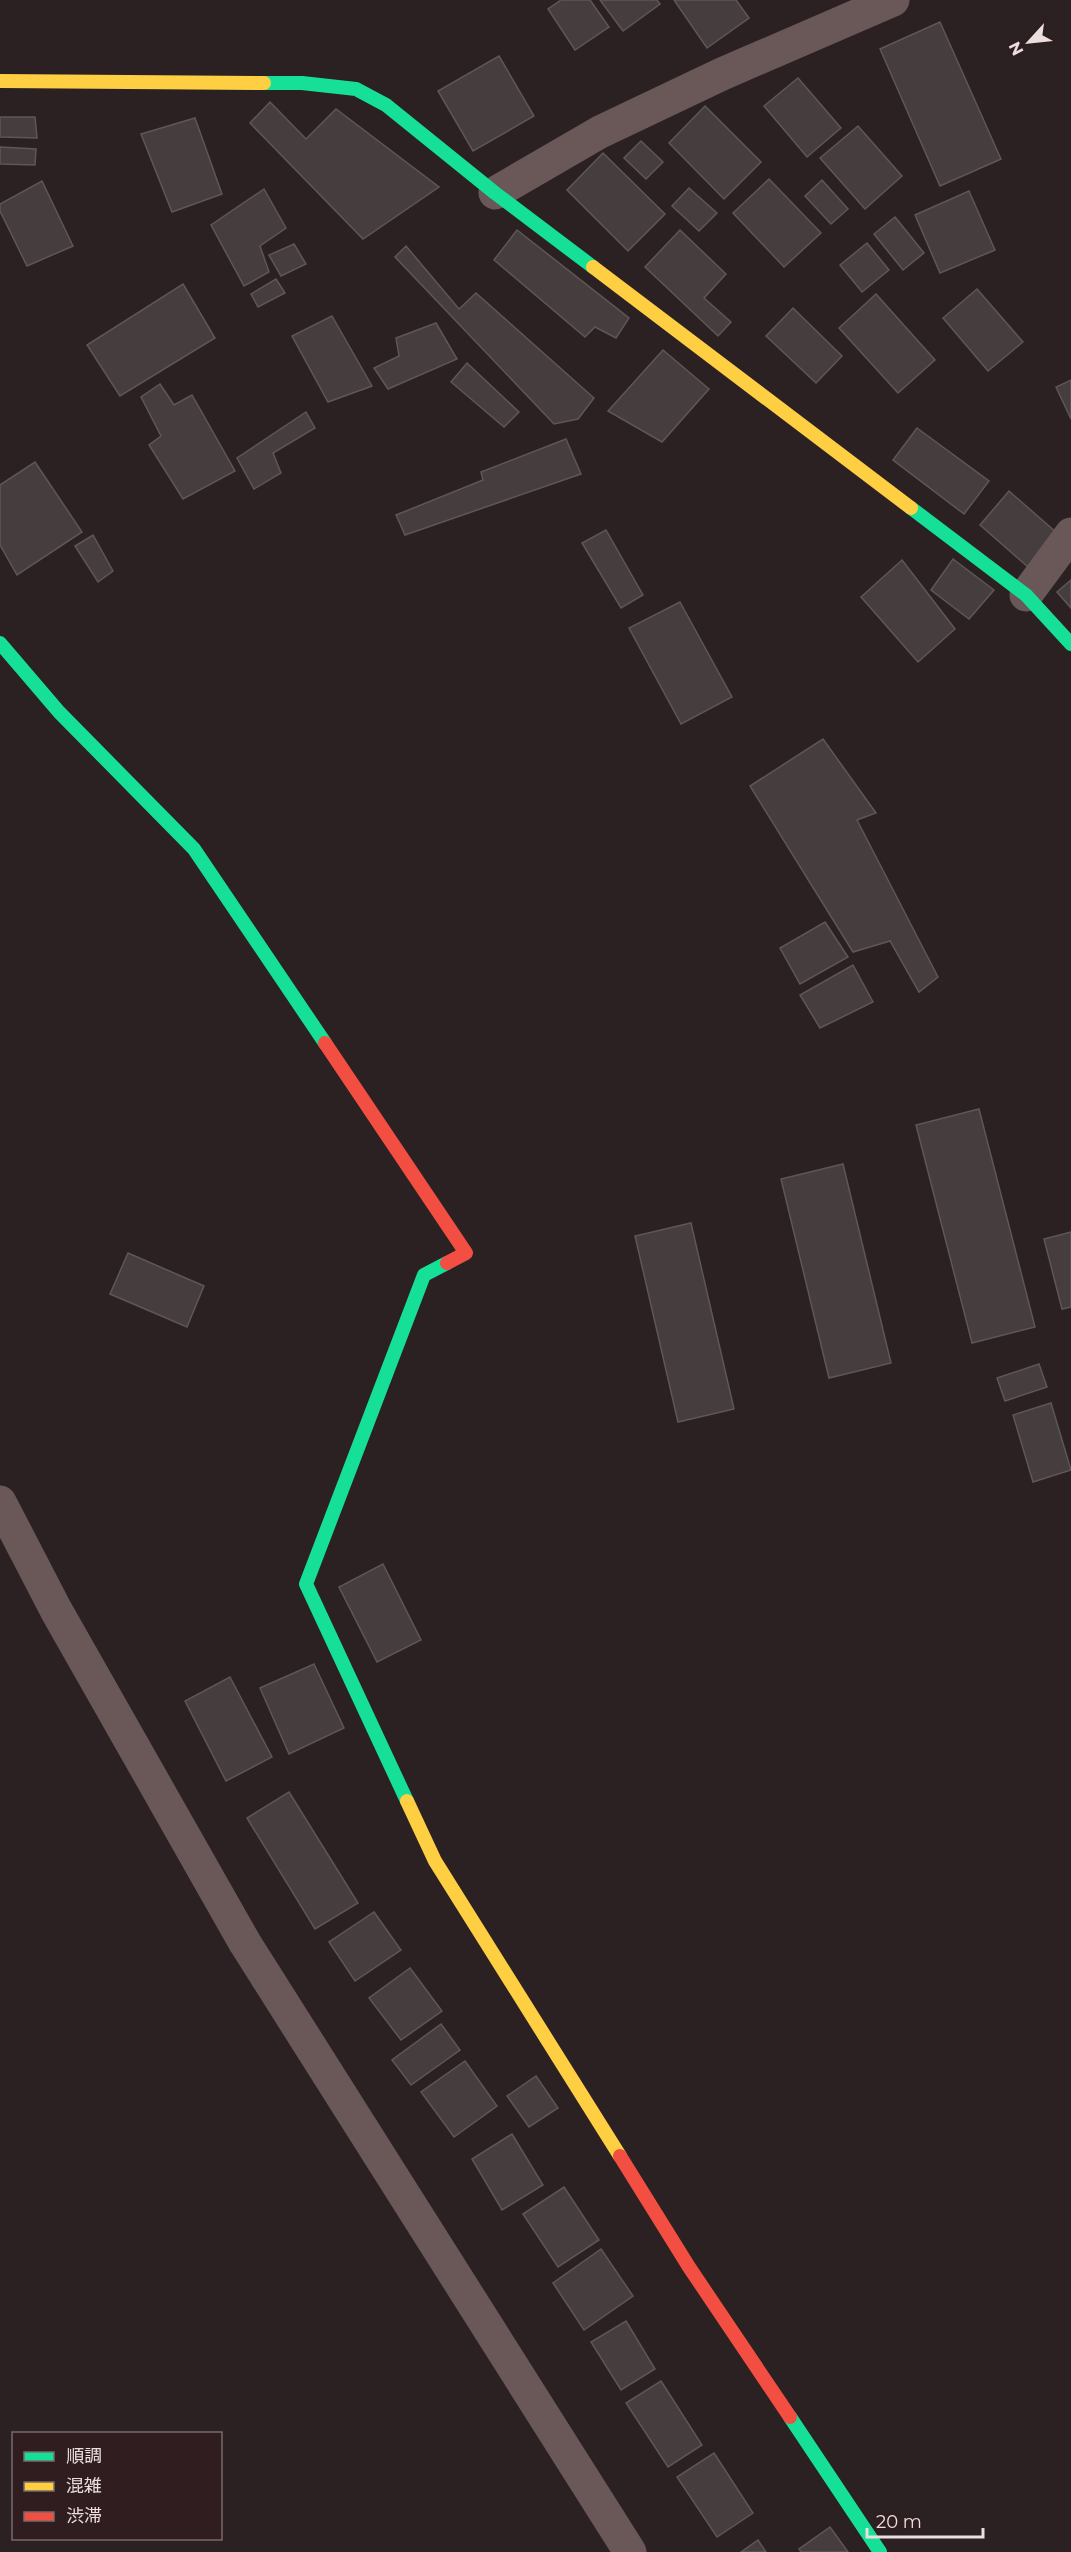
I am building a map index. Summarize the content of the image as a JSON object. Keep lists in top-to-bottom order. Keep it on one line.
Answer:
{"legend":["順調","混雑","渋滞"],"scale_bar":"20 m","north":"bottom left"}
